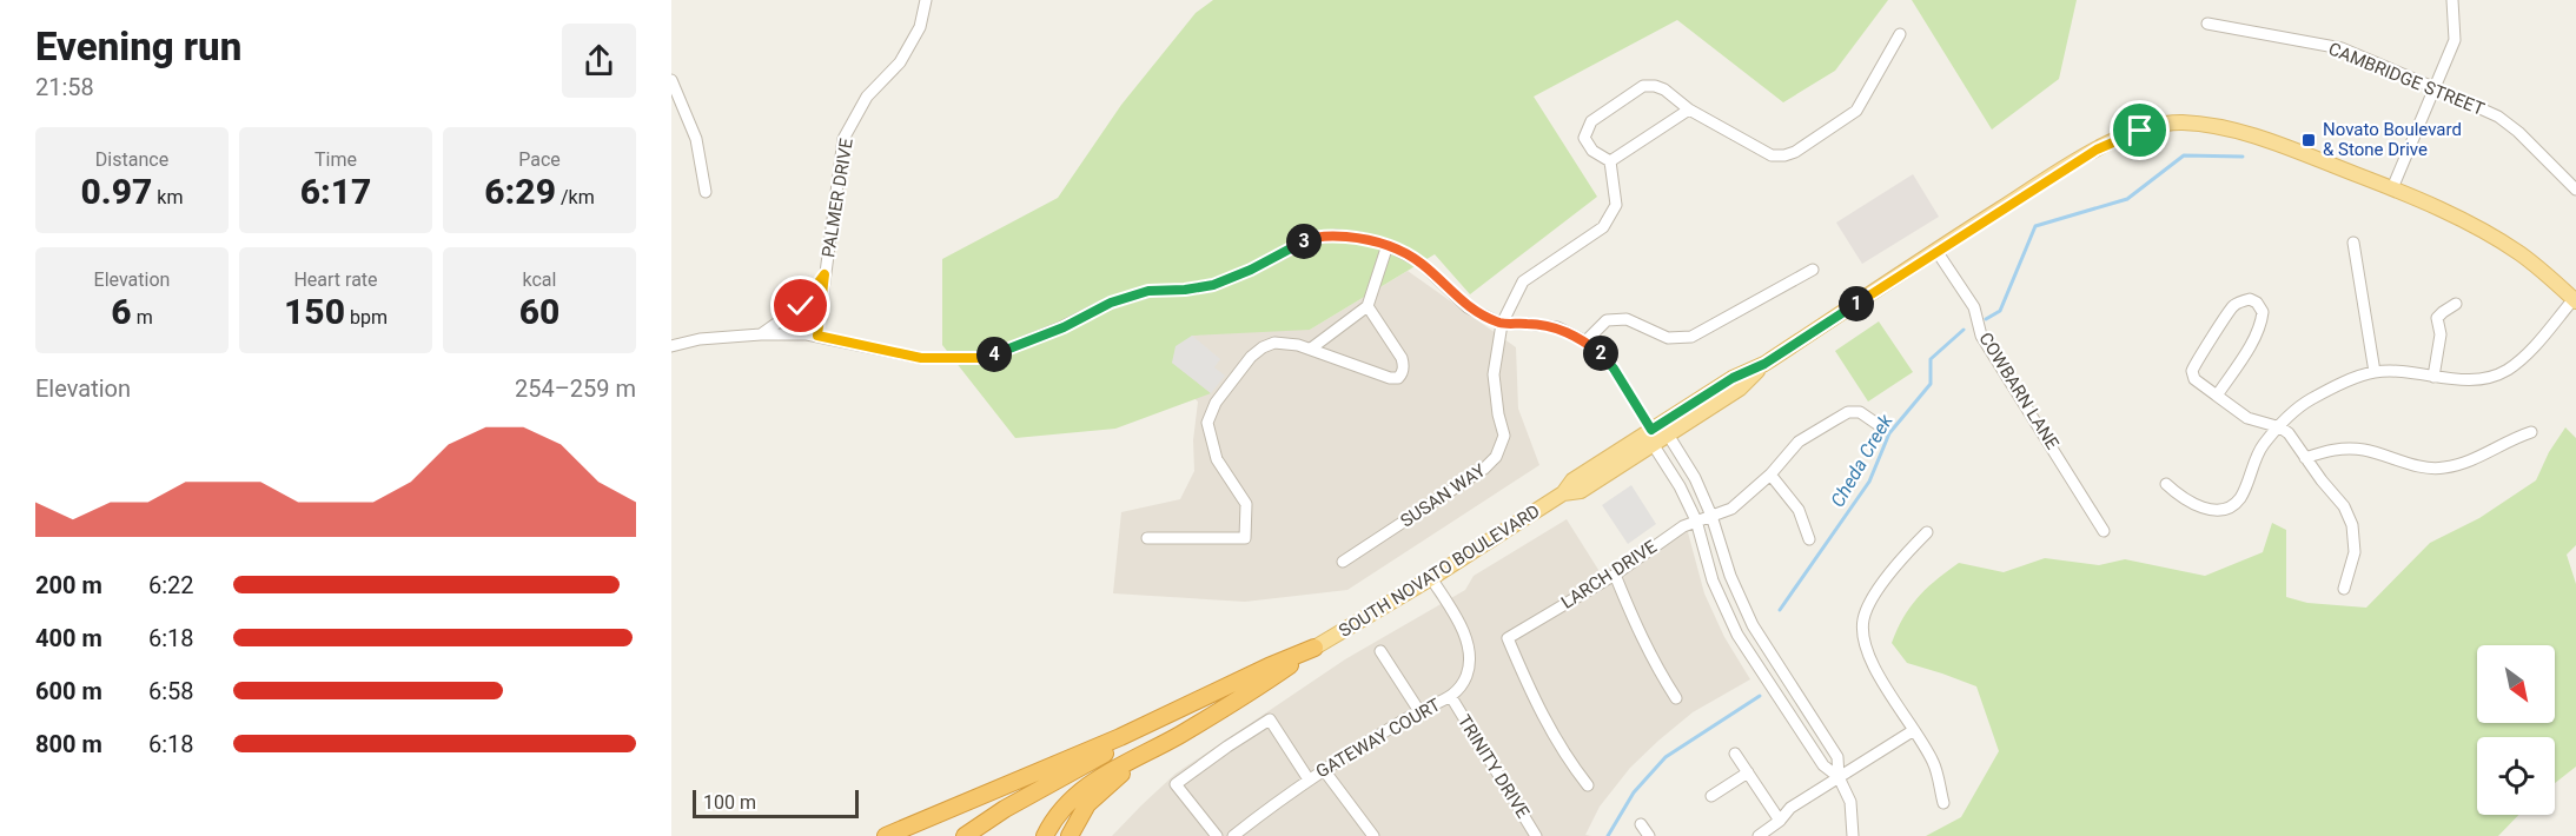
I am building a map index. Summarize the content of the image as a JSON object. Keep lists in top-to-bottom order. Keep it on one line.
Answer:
{"streets":{"main road":["SOUTH NOVATO BOULEVARD"],"street":["CAMBRIDGE STREET","PALMER DRIVE","COWBARN LANE","SUSAN WAY","LARCH DRIVE","GATEWAY COURT","TRINITY DRIVE"]},"crossings":[["COWBARN LANE","SOUTH NOVATO BOULEVARD"],["SOUTH NOVATO BOULEVARD","GATEWAY COURT"],["GATEWAY COURT","TRINITY DRIVE"]],"water":["Cheda Creek"],"places":{"transit":["Novato Boulevard & Stone Drive"]},"scale_bar":"100 m","north":"bottom right","page":{"heading":["Evening run","21:58"],"stats":[["Distance","0.97 km"],["Time","6:17"],["Pace","6:29 /km"],["Elevation","6 m"],["Heart rate","150 bpm"],["kcal","60"]],"pins":["3","1","2","4"],"chart":["Elevation","254–259 m"],"list":[{"name":"200 m","note":"6:22"},{"name":"400 m","note":"6:18"},{"name":"600 m","note":"6:58"},{"name":"800 m","note":"6:18"}],"scale":"100 m"}}
